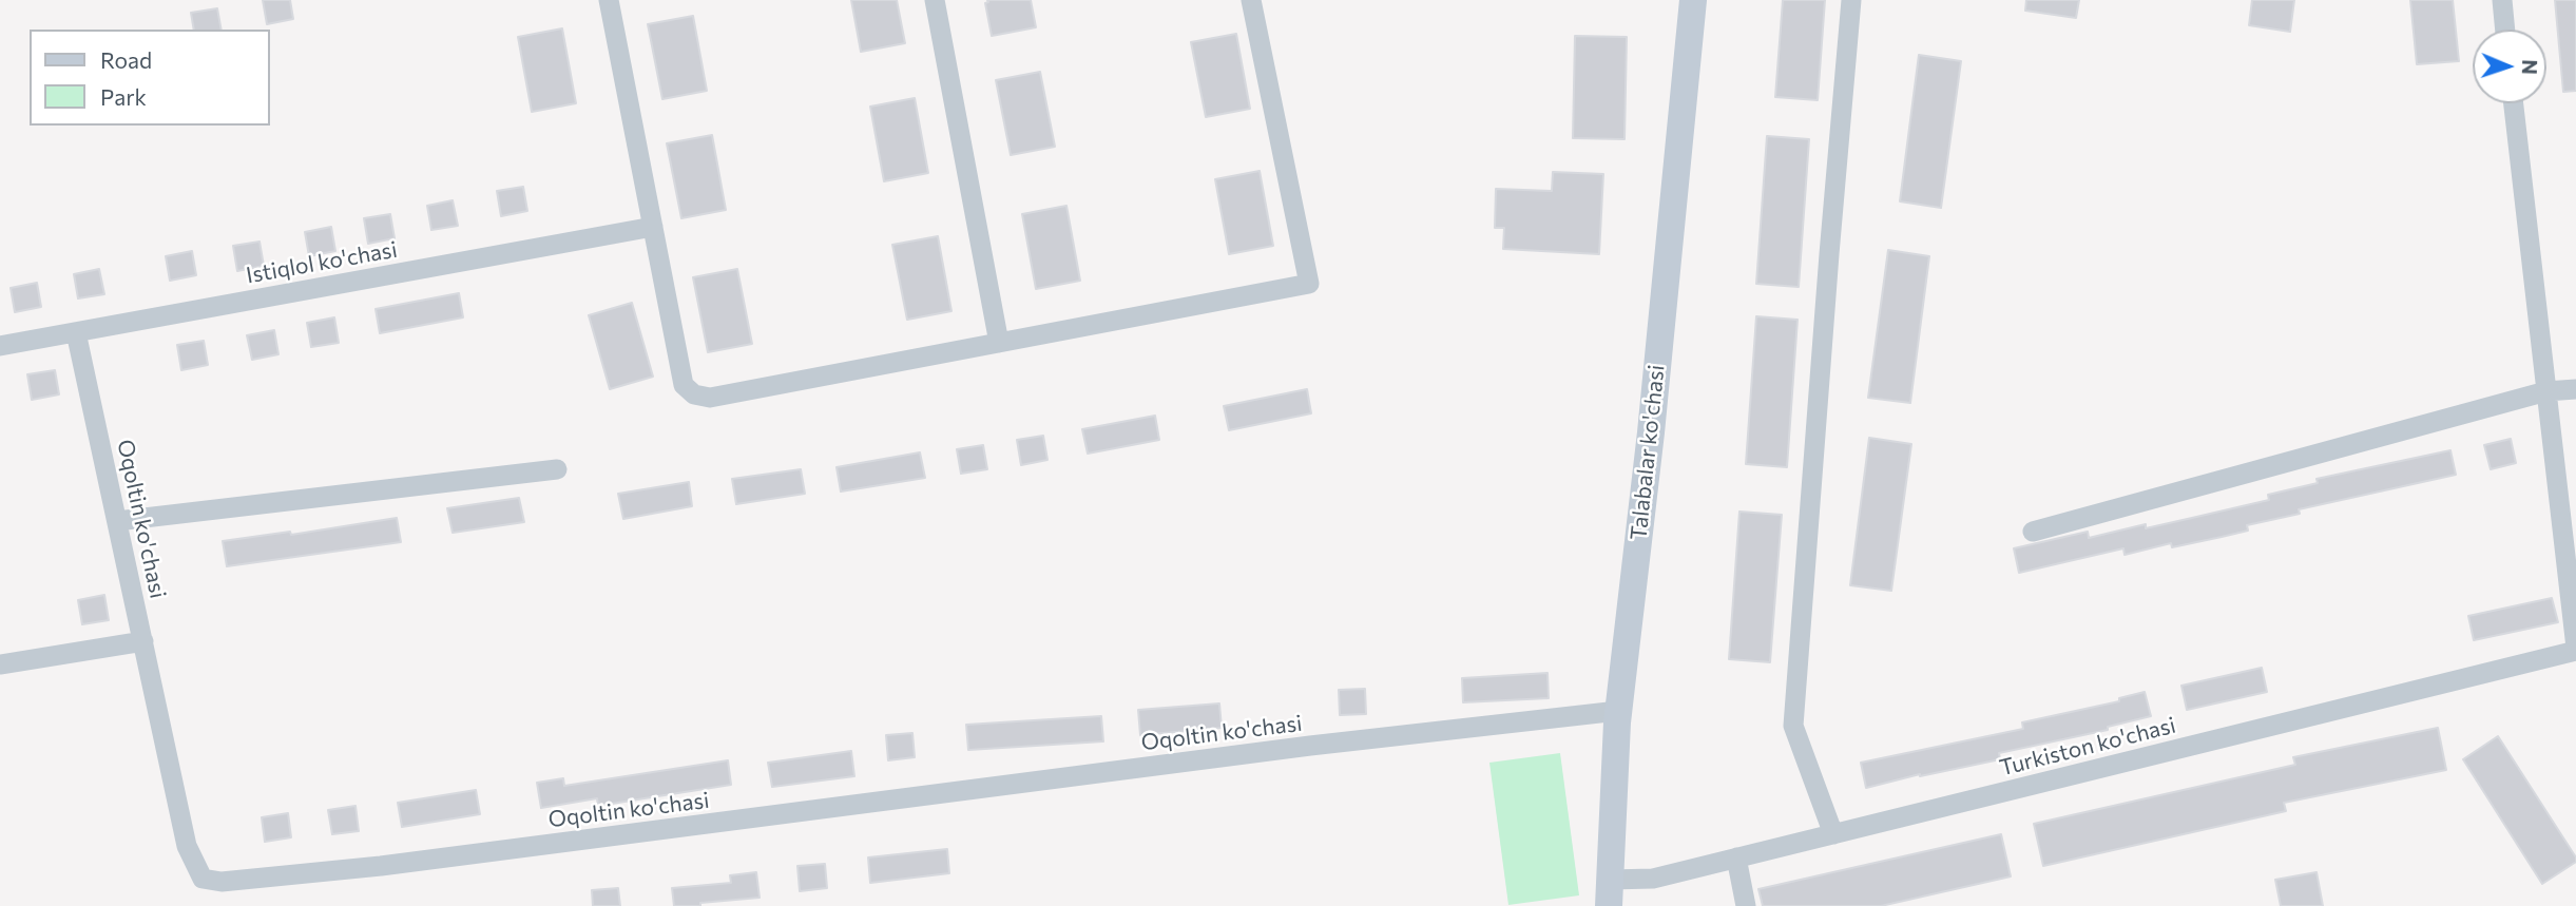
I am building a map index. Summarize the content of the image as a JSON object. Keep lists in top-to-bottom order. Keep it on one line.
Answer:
{"streets":{"street":["Istiqlol ko'chasi","Talabalar ko'chasi","Oqoltin ko'chasi","Turkiston ko'chasi"]},"crossings":[["Istiqlol ko'chasi","Oqoltin ko'chasi"],["Talabalar ko'chasi","Oqoltin ko'chasi"],["Talabalar ko'chasi","Turkiston ko'chasi"]],"legend":["Road","Park"],"north":"right"}
